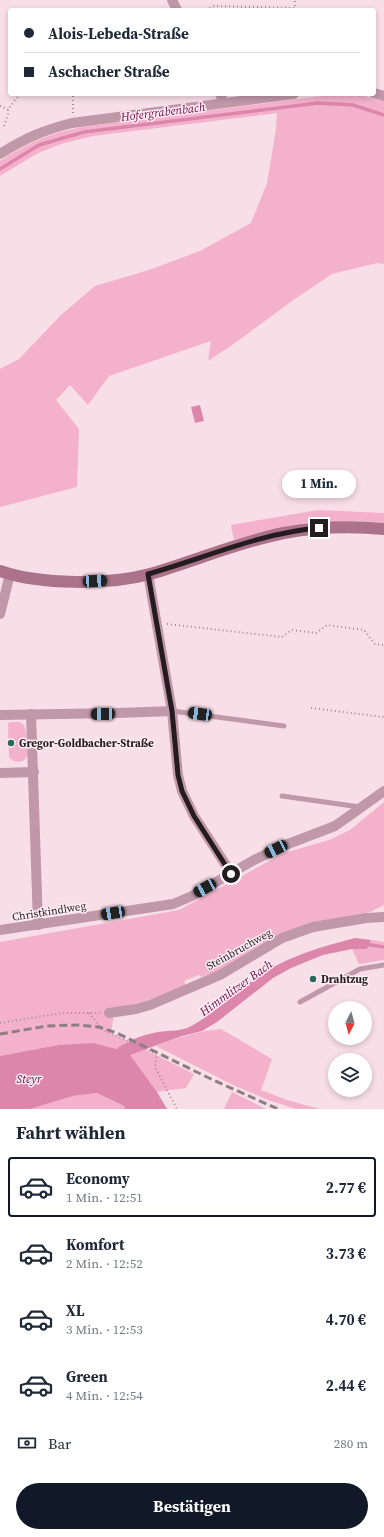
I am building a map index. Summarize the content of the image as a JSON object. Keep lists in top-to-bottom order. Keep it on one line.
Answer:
{"streets":{"street":["Christkindlweg","Steinbruchweg"]},"water":["Hofergrabenbach","Himmlitzer Bach","Steyr"],"places":["Gregor-Goldbacher-Straße","Drahtzug"],"north":"bottom","page":{"banner":["Alois-Lebeda-Straße","Aschacher Straße"],"bubble":"1 Min.","heading":"Fahrt wählen","list":[{"name":"Economy","note":"1 Min. · 12:51","value":"2.77 €"},{"name":"Komfort","note":"2 Min. · 12:52","value":"3.73 €"},{"name":"XL","note":"3 Min. · 12:53","value":"4.70 €"},{"name":"Green","note":"4 Min. · 12:54","value":"2.44 €"}],"pay":["Bar","280 m"],"buttons":"Bestätigen"}}
